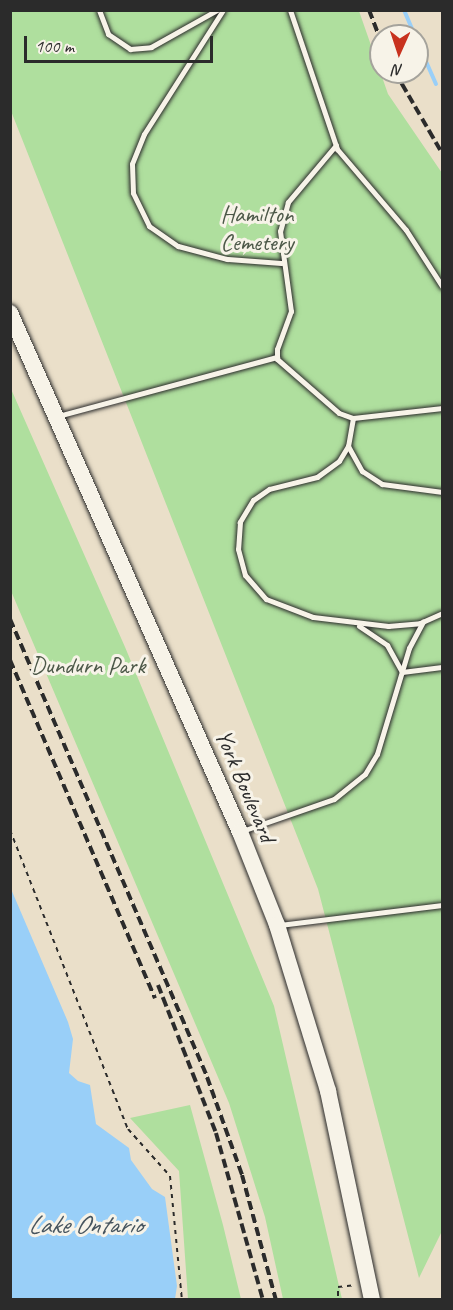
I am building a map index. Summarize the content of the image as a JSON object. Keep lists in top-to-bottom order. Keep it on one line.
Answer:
{"streets":{"main road":["York Boulevard"]},"water":["Lake Ontario"],"parks":["Hamilton Cemetery","Dundurn Park"],"scale_bar":"100 m","north":"bottom"}
